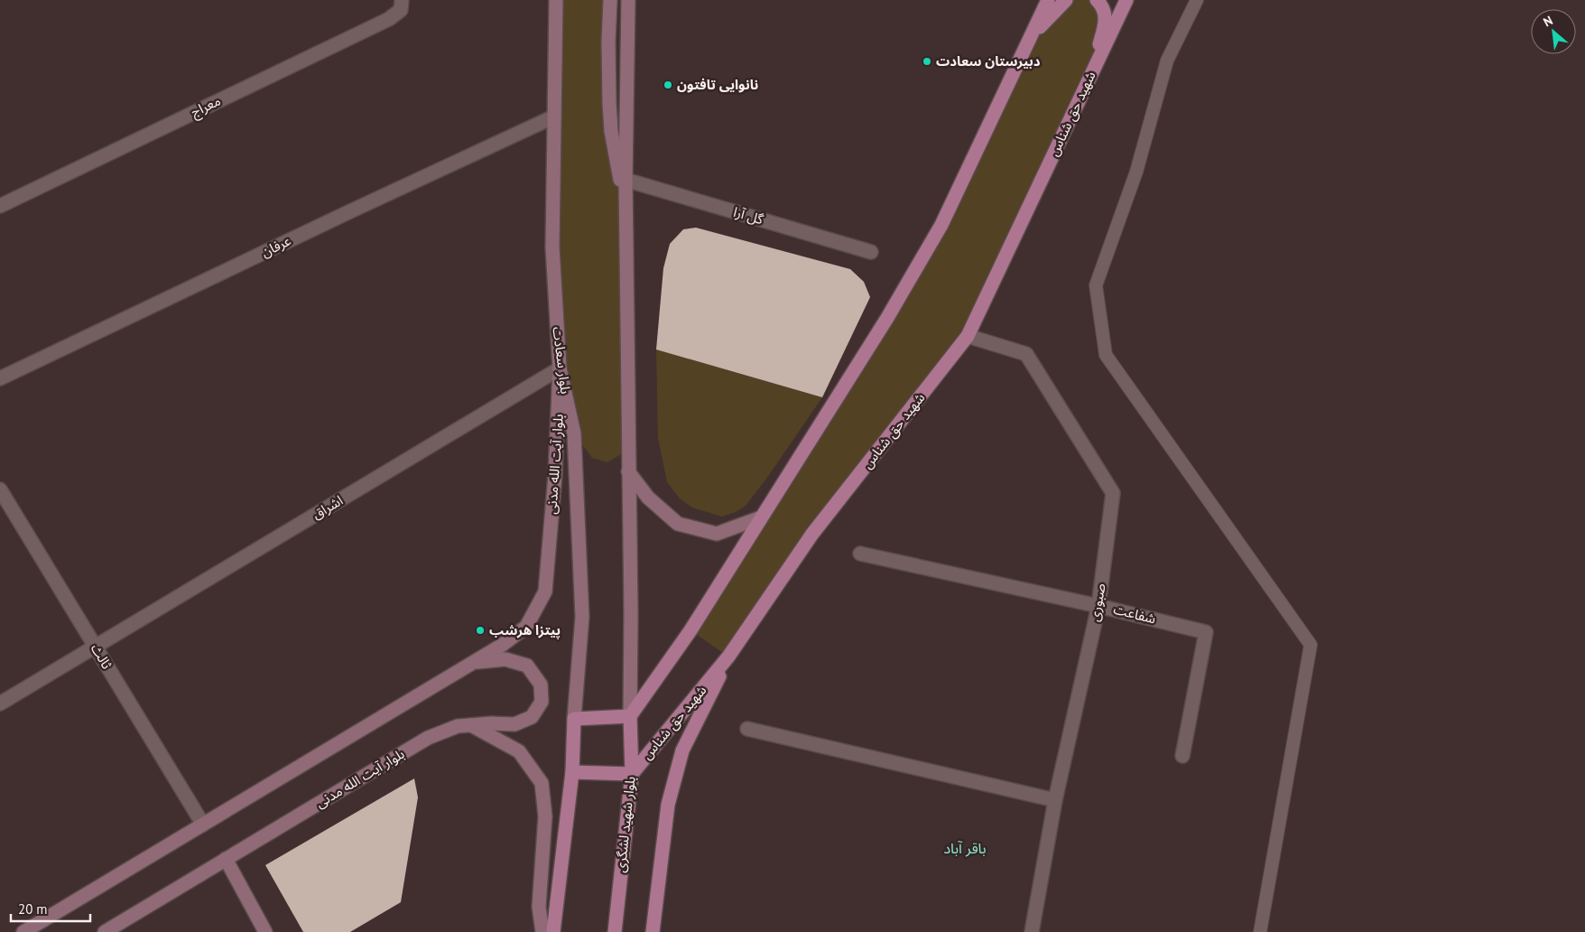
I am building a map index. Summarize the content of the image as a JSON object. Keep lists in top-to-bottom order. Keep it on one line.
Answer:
{"streets":{"main road":["شهید حق شناس","بلوار سعادت","بلوار آیت الله مدنی","بلوار شهید لشگری"],"street":["معراج","گل آرا","عرفان","اشراق","صبوری","شفاعت","ثالث"]},"crossings":[["شهید حق شناس","صبوری"],["شهید حق شناس","بلوار شهید لشگری"],["عرفان","بلوار سعادت"],["بلوار سعادت","بلوار آیت الله مدنی"],["بلوار سعادت","اشراق"],["بلوار آیت الله مدنی","اشراق"],["بلوار آیت الله مدنی","ثالث"],["اشراق","ثالث"],["صبوری","شفاعت"]],"districts":["باقر آباد"],"places":["دبیرستان سعادت","نانوایی تافتون","پیتزا هرشب"],"scale_bar":"20 m","north":"top left"}
